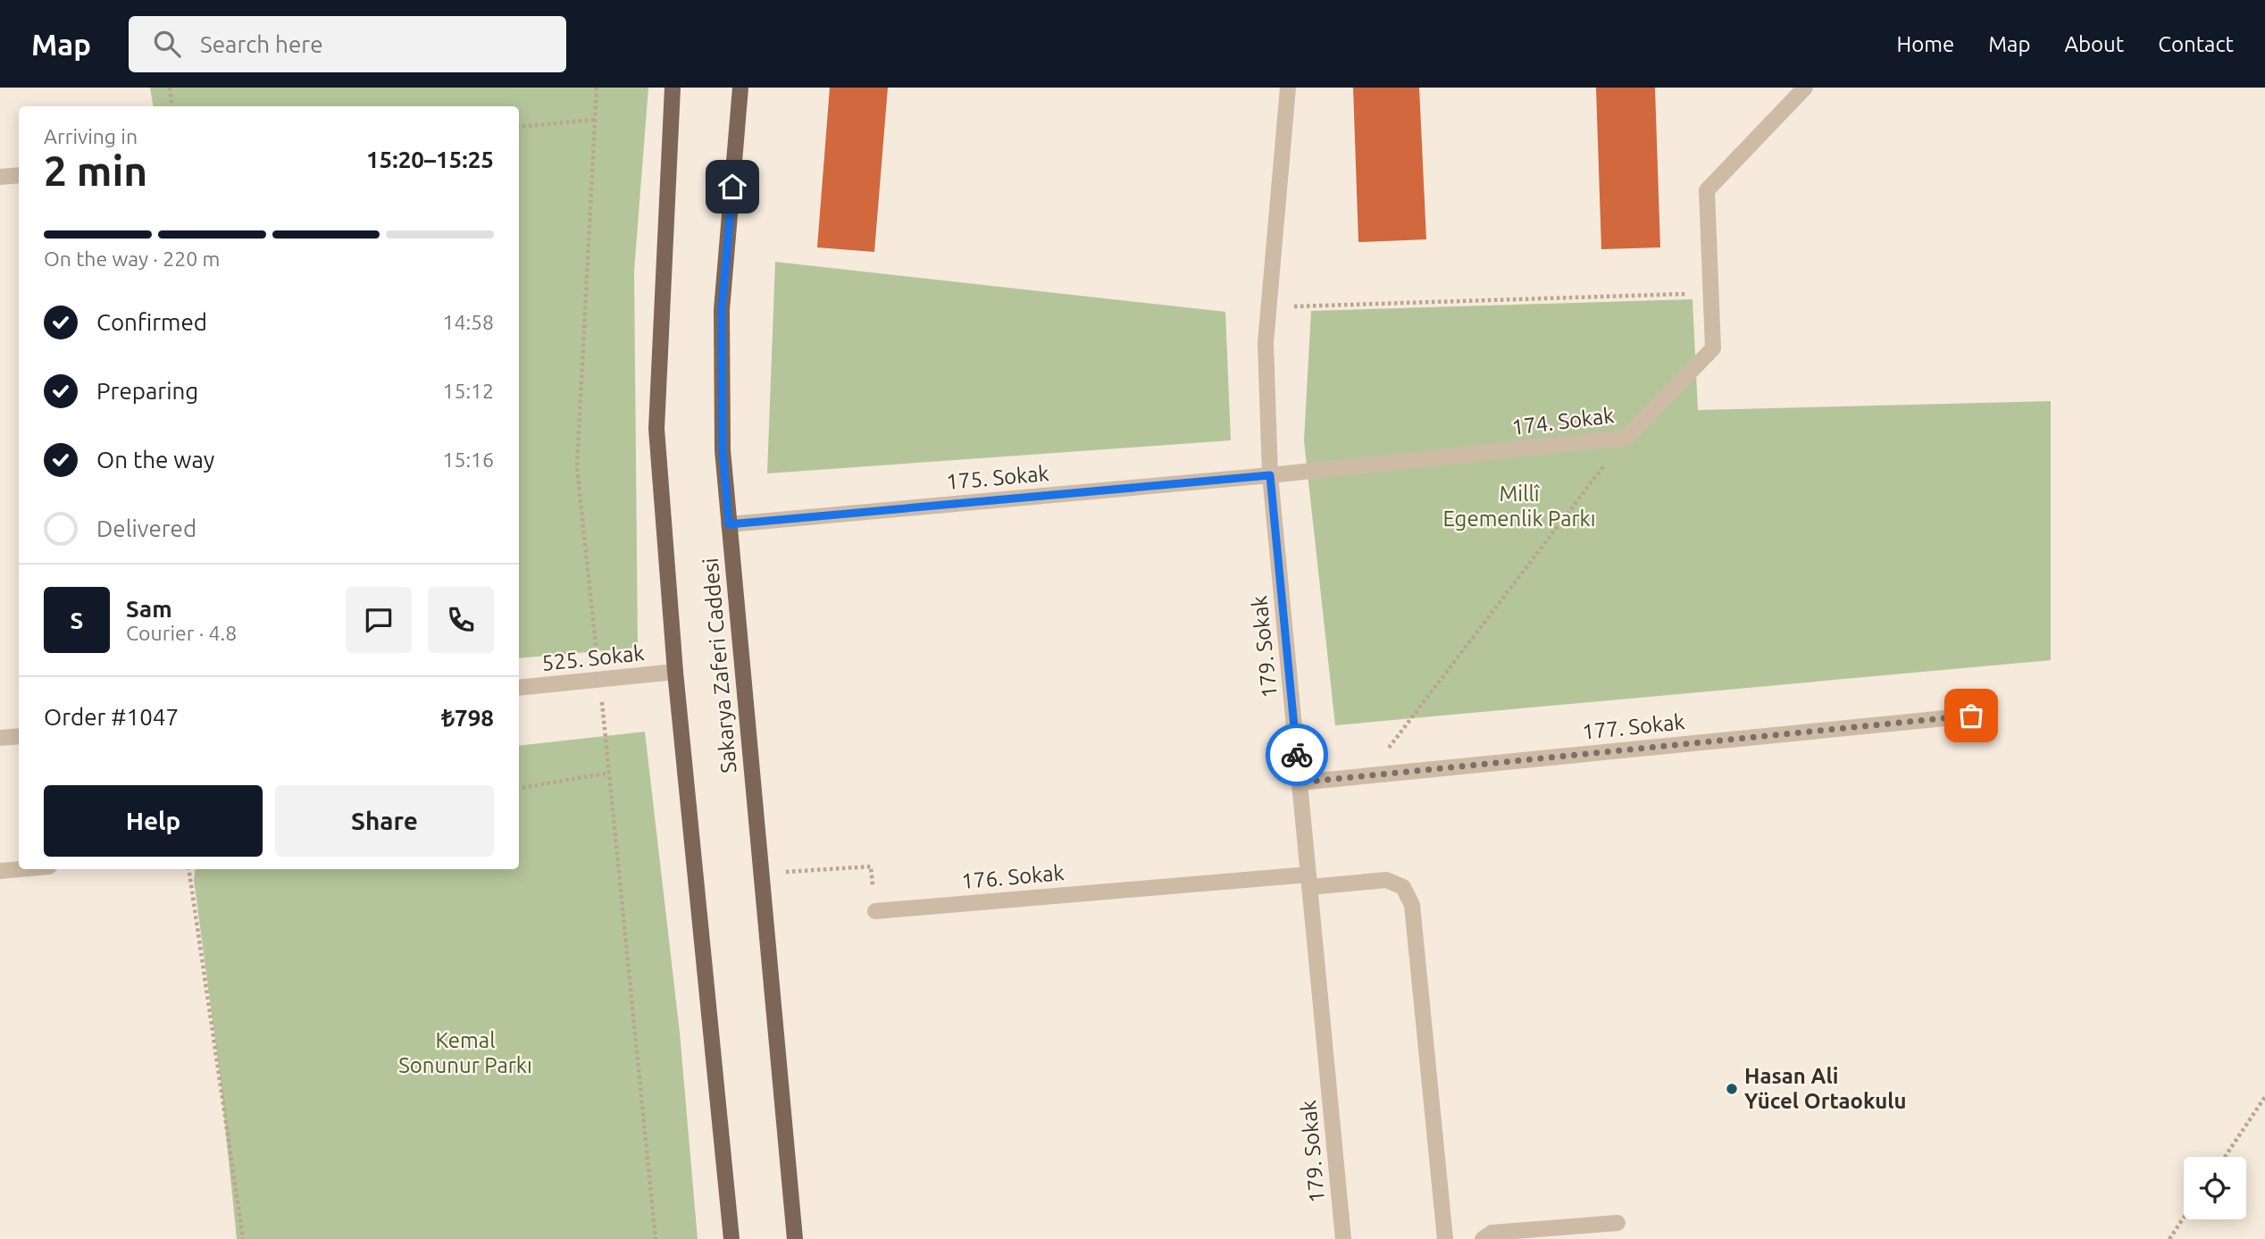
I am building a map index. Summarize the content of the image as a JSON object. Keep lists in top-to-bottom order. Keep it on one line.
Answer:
{"streets":{"main road":["Sakarya Zaferi Caddesi"],"street":["174. Sokak","175. Sokak","179. Sokak","525. Sokak","177. Sokak","176. Sokak"]},"crossings":[["174. Sokak","175. Sokak"],["174. Sokak","179. Sokak"],["175. Sokak","179. Sokak"],["175. Sokak","Sakarya Zaferi Caddesi"],["179. Sokak","177. Sokak"],["179. Sokak","176. Sokak"],["525. Sokak","Sakarya Zaferi Caddesi"]],"parks":["Millî Egemenlik Parkı","Kemal Sonunur Parkı"],"places":["Hasan Ali Yücel Ortaokulu"],"page":{"header":"Map","search":"Search here","nav":["Home","Map","About","Contact"],"heading":["2 min","Arriving in","15:20–15:25"],"panel":["Sam","Courier · 4.8","Order #1047","₺798"],"bar":"On the way · 220 m","list":[["Confirmed","14:58"],["Preparing","15:12"],["On the way","15:16"],"Delivered"],"round":"S","buttons":["Help","Share"]}}
